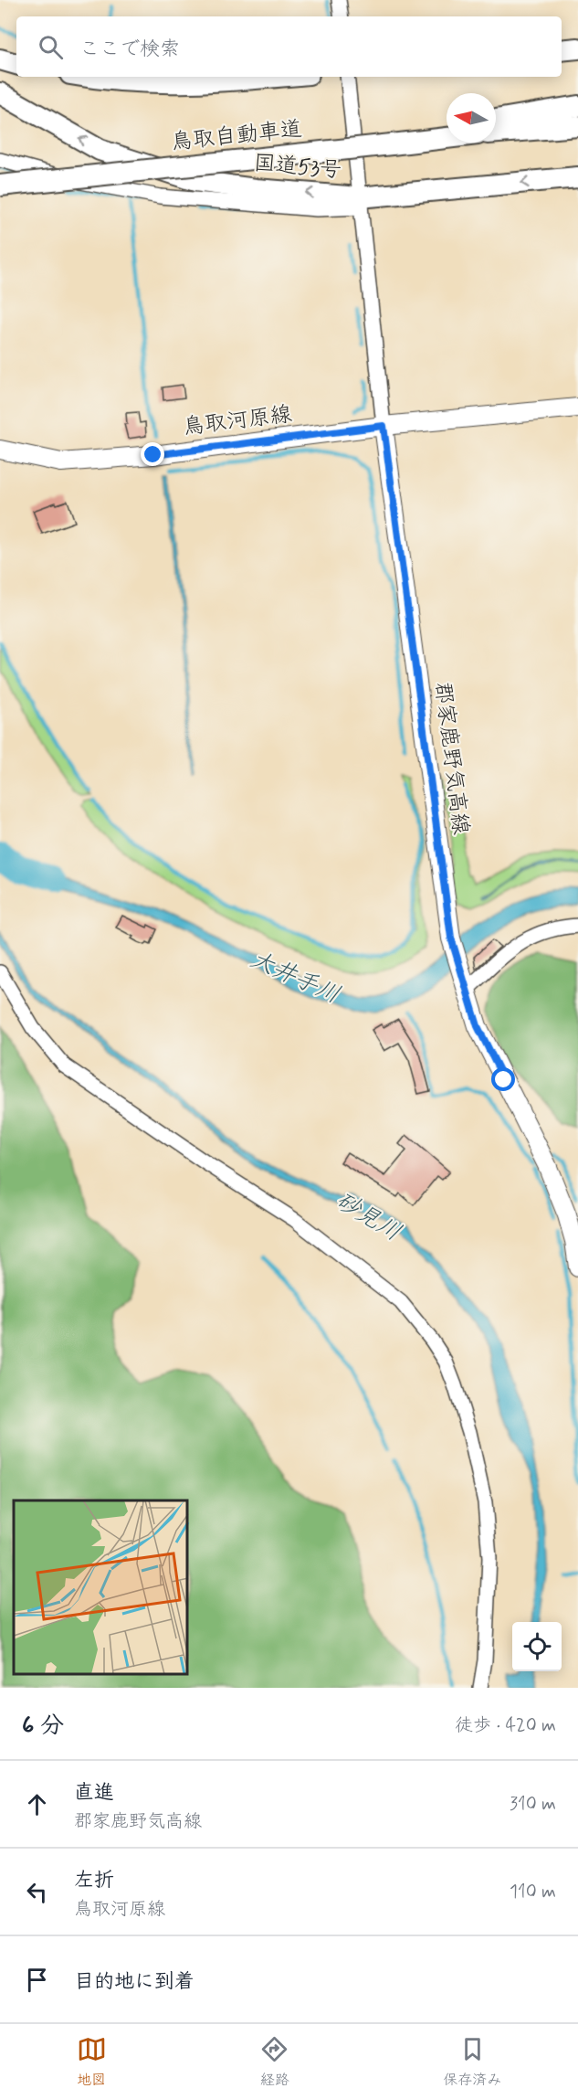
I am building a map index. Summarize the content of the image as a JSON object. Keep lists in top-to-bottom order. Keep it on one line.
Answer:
{"streets":{"highway":["鳥取自動車道","国道53号"],"main road":["鳥取河原線","郡家鹿野気高線"]},"crossings":[["鳥取河原線","郡家鹿野気高線"]],"water":["大井手川","砂見川"],"north":"left","page":{"search":"ここで検索","heading":["6 分","徒歩 · 420 m"],"list":[["直進","郡家鹿野気高線","310 m"],["左折","鳥取河原線","110 m"],"目的地に到着"],"nav":["地図","経路","保存済み"]}}
